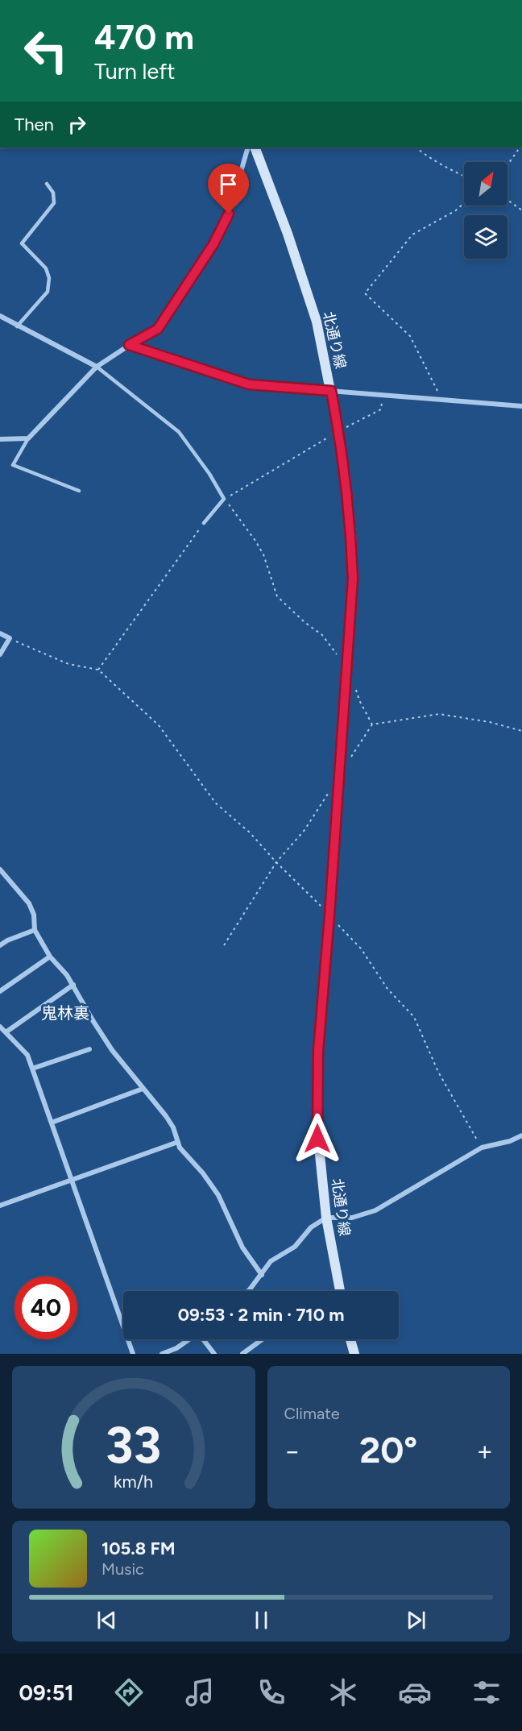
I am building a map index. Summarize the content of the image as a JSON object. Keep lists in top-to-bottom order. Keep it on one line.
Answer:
{"streets":{"street":["北通り線"]},"districts":["鬼林裏"],"north":"top right","page":{"turn":["470 m","Turn left"],"then":"Then","limit":"40","trip":"09:53 · 2 min · 710 m","tile":"Climate","heat":["−","20°","+"],"song":["105.8 FM","Music"],"tabs":"09:51","gauge":["33","km/h"]}}
